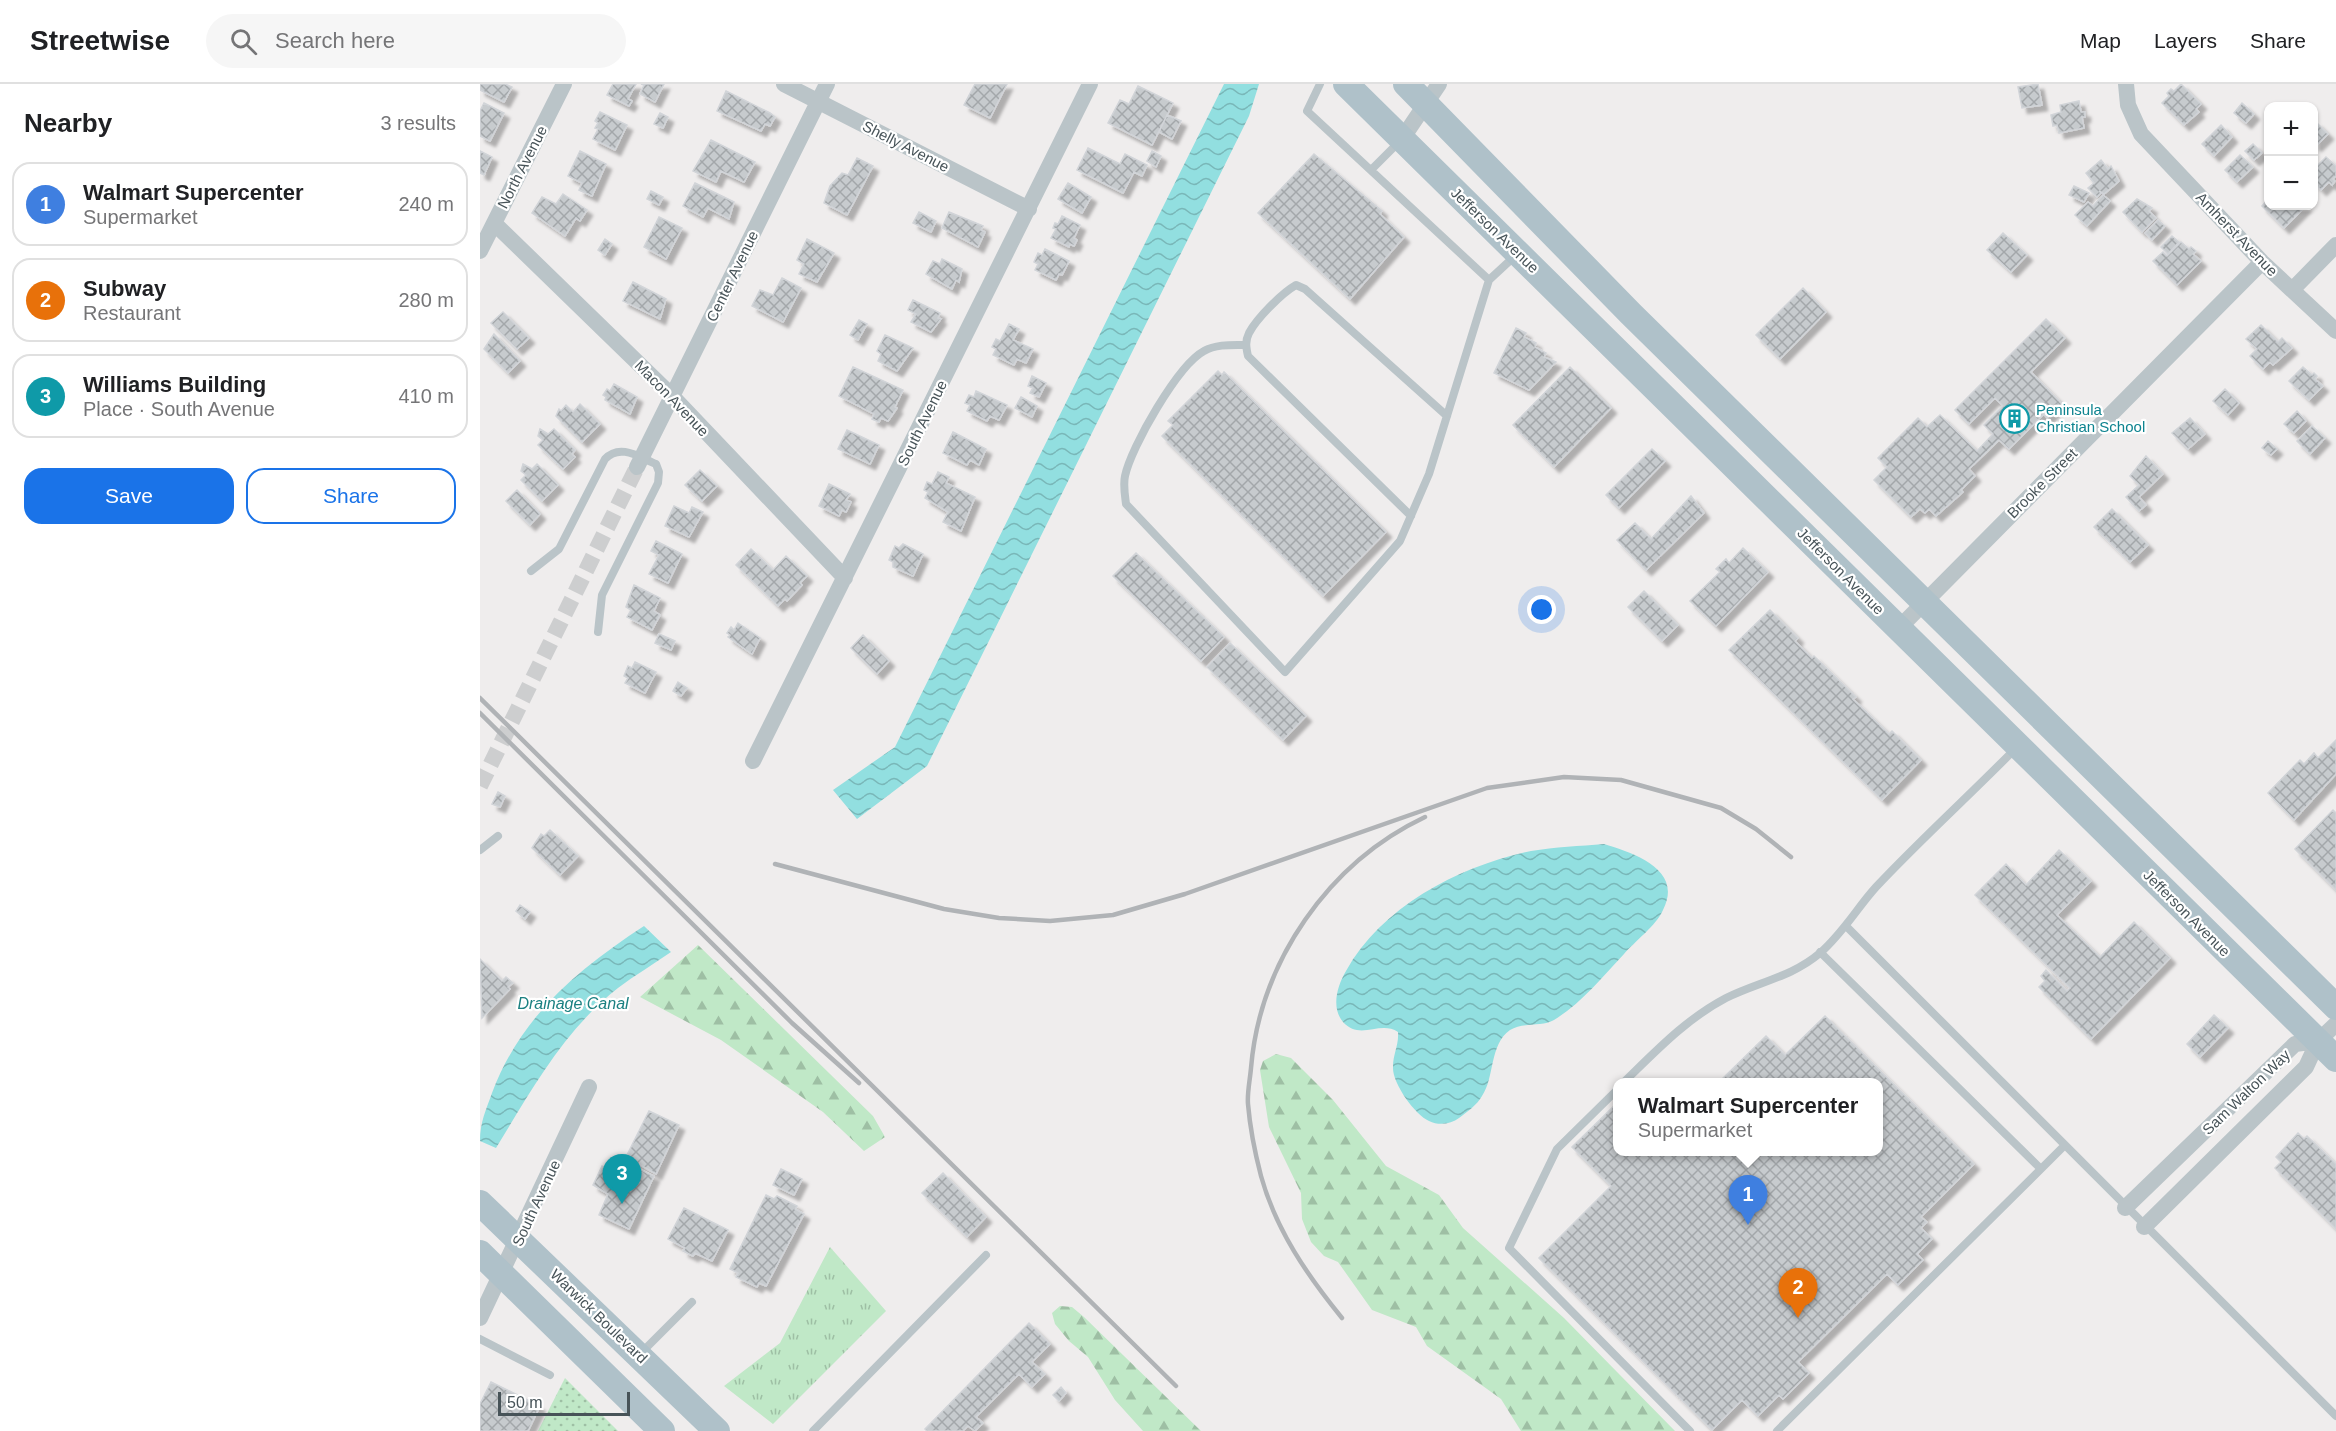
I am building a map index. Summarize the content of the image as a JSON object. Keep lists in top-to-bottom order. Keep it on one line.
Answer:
{"streets":{"main road":["Jefferson Avenue","Warwick Boulevard"],"street":["Shelly Avenue","North Avenue","Amherst Avenue","Center Avenue","Macon Avenue","South Avenue","Brooke Street","Sam Walton Way"]},"crossings":[["Shelly Avenue","Center Avenue"],["Shelly Avenue","South Avenue"],["North Avenue","Macon Avenue"],["Jefferson Avenue","Brooke Street"],["Jefferson Avenue","Sam Walton Way"],["Amherst Avenue","Brooke Street"],["Center Avenue","Macon Avenue"],["Macon Avenue","South Avenue"],["South Avenue","Warwick Boulevard"]],"water":["Drainage Canal"],"places":{"building":["Peninsula Christian School"]},"scale_bar":"50 m","page":{"header":"Streetwise","search":"Search here","nav":["Map","Layers","Share"],"heading":["Nearby","3 results"],"map_buttons":["+","−"],"list":[{"mark":"1","name":"Walmart Supercenter","note":"Supermarket","value":"240 m"},{"mark":"2","name":"Subway","note":"Restaurant","value":"280 m"},{"mark":"3","name":"Williams Building","note":"Place · South Avenue","value":"410 m"}],"buttons":["Save","Share"],"popup":["Walmart Supercenter","Supermarket"],"pins":["3","1","2"],"scale":"50 m"}}
